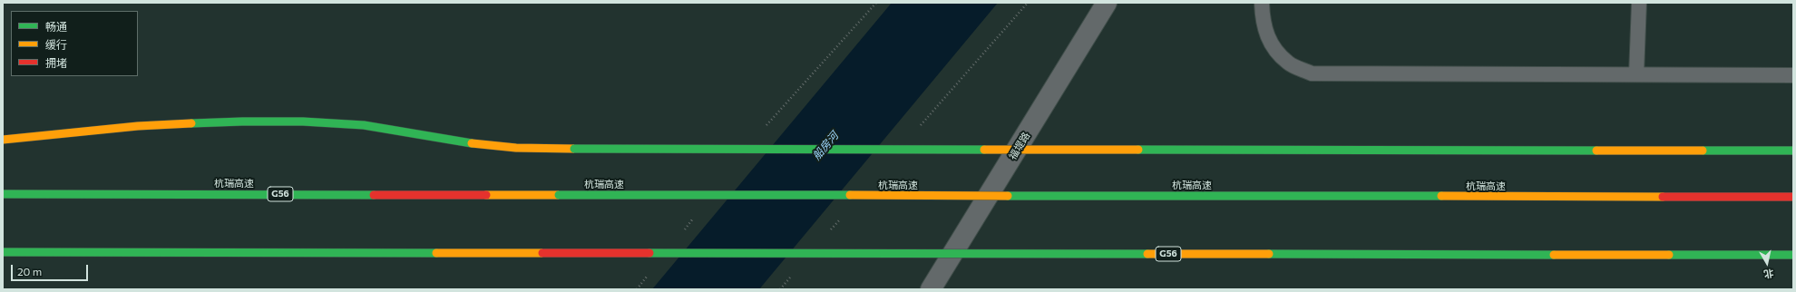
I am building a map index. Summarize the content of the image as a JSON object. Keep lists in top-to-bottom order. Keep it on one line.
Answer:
{"streets":{"main road":["杭瑞高速","G56"],"street":["福堤路"]},"water":["船房河"],"legend":["畅通","缓行","拥堵"],"scale_bar":"20 m","north":"bottom"}
